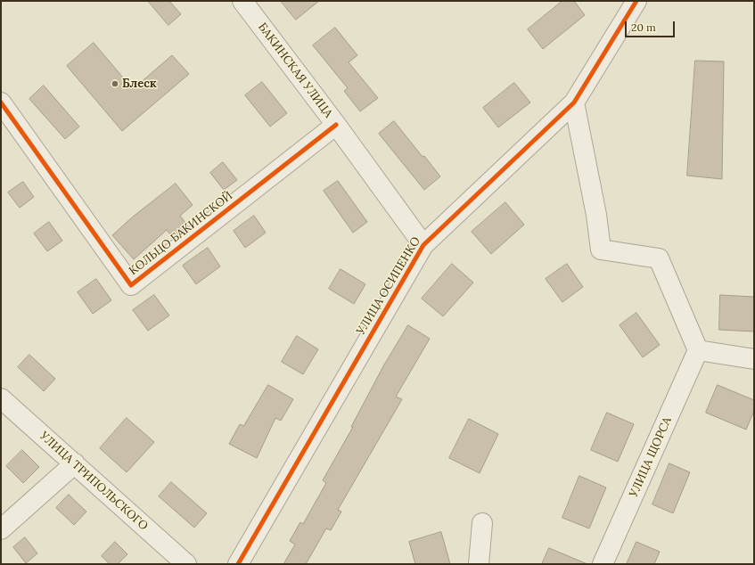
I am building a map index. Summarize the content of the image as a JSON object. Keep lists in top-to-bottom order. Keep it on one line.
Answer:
{"streets":{"street":["БАКИНСКАЯ УЛИЦА","КОЛЬЦО БАКИНСКОЙ","УЛИЦА ОСИПЕНКО","УЛИЦА ЩОРСА","УЛИЦА ТРИПОЛЬСКОГО"]},"crossings":[["БАКИНСКАЯ УЛИЦА","КОЛЬЦО БАКИНСКОЙ"],["БАКИНСКАЯ УЛИЦА","УЛИЦА ОСИПЕНКО"]],"places":["Блеск"],"scale_bar":"20 m"}
